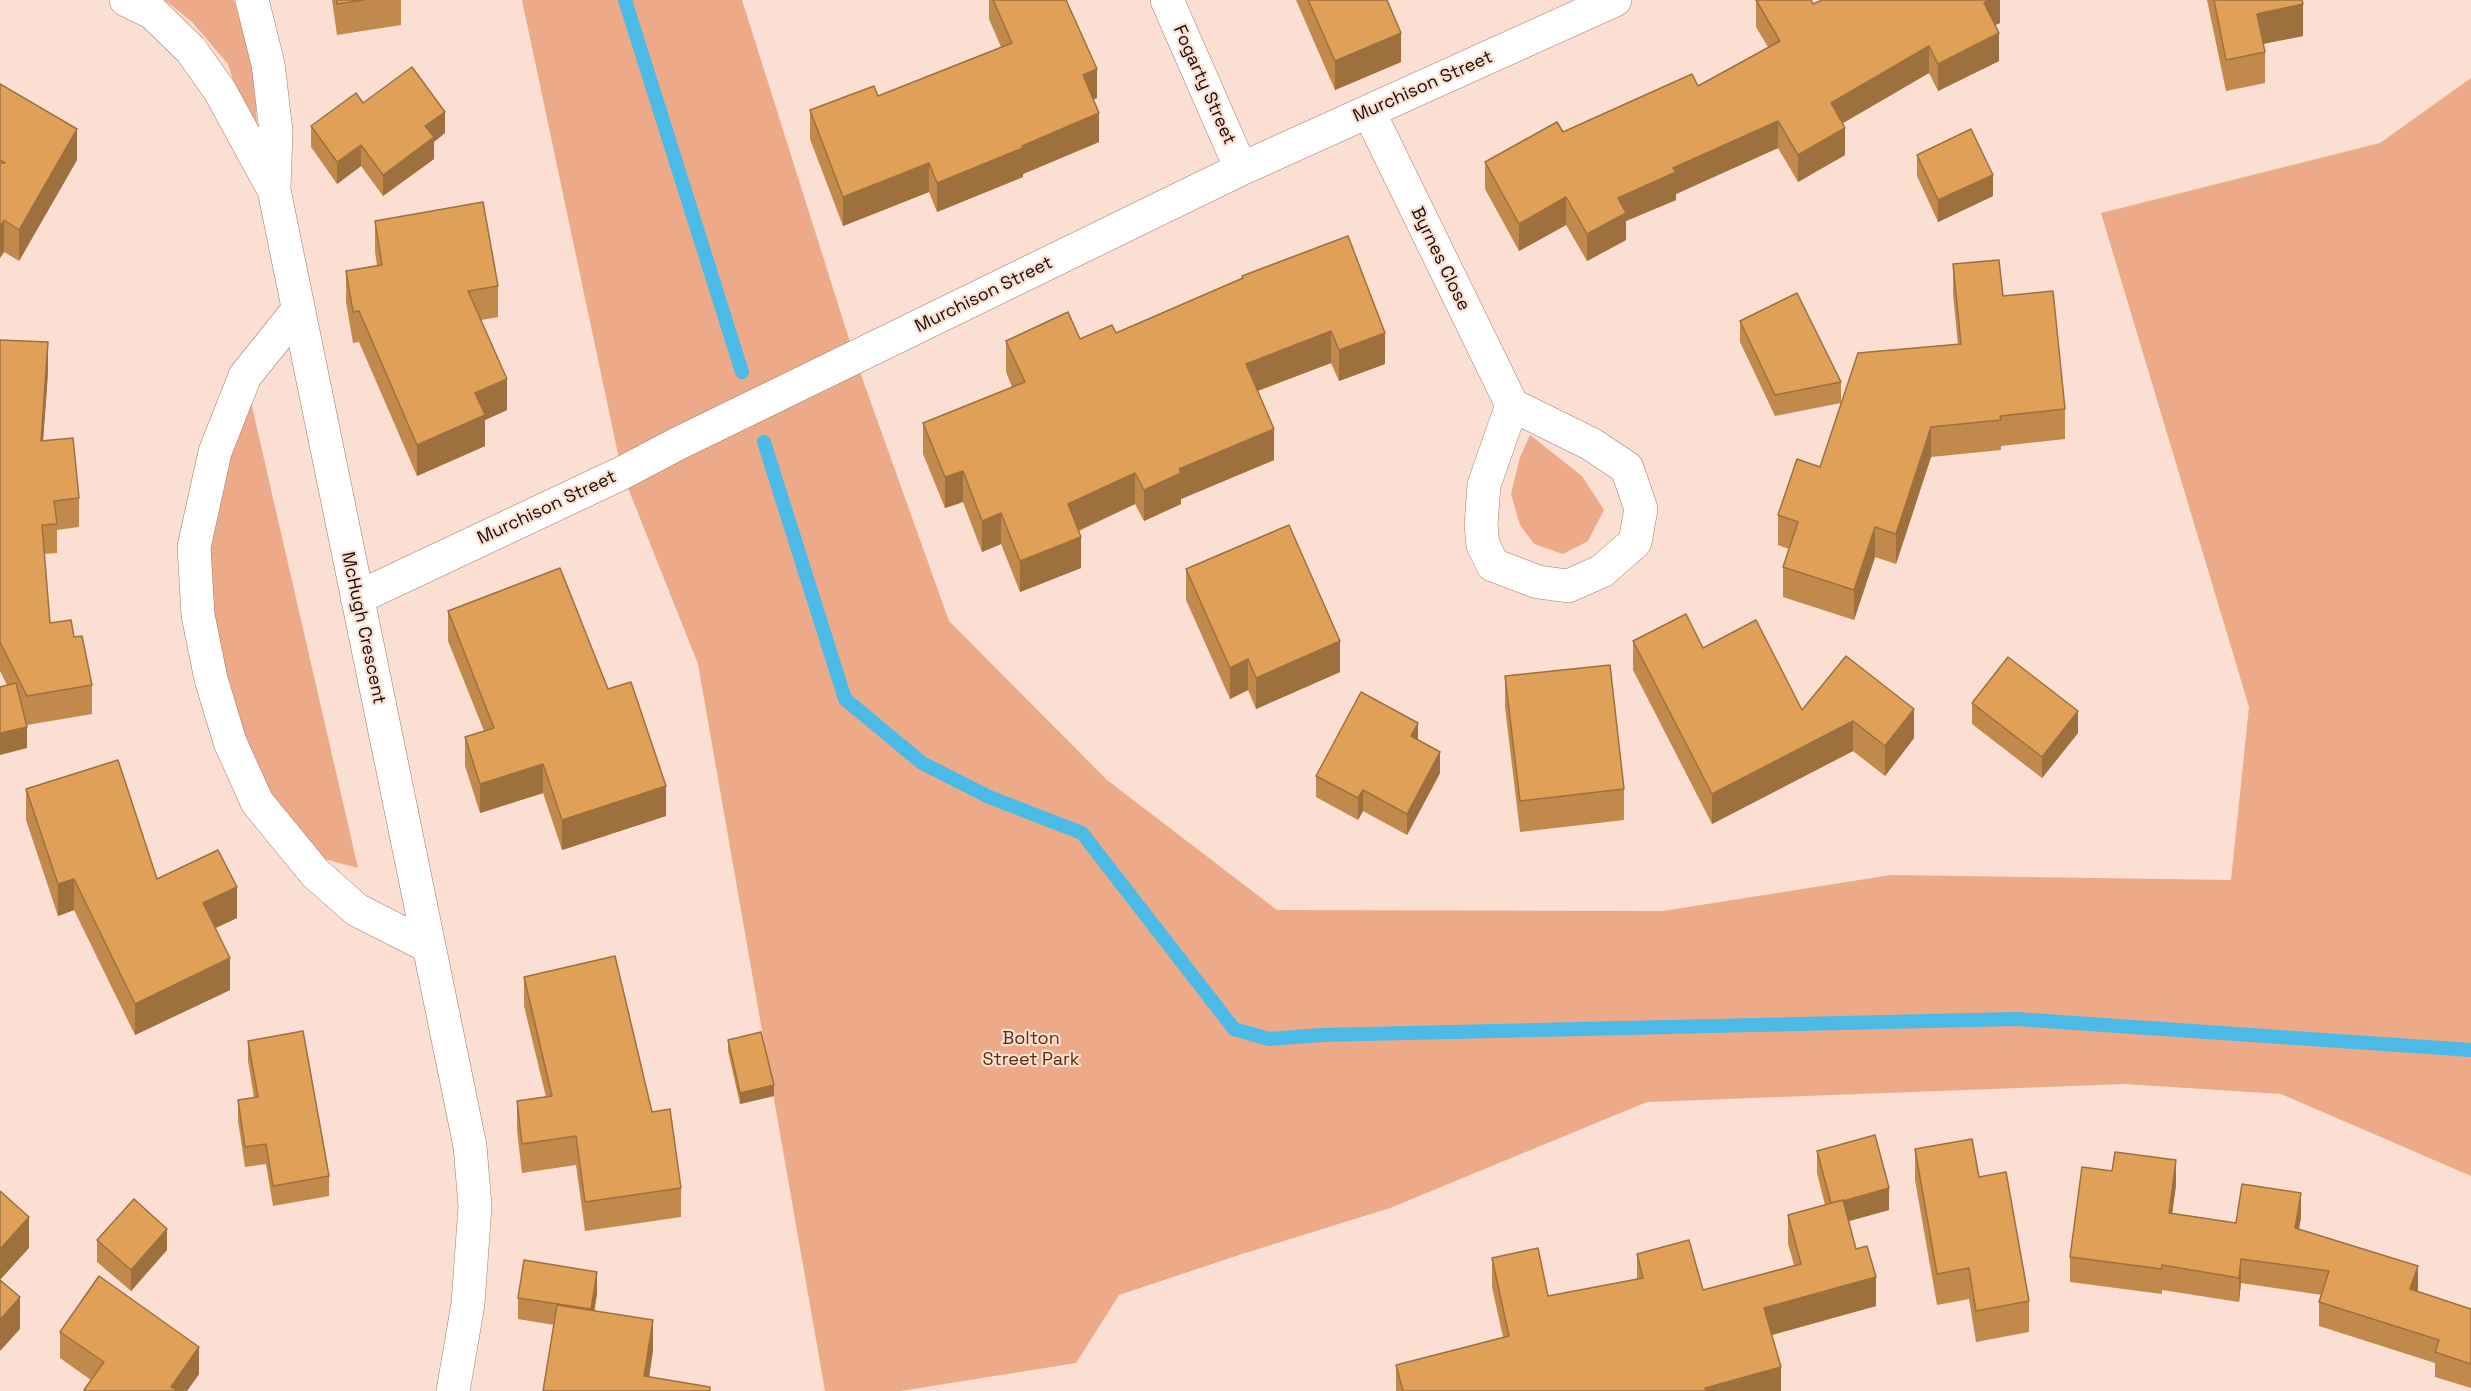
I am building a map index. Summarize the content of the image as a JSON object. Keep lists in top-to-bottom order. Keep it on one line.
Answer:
{"streets":{"street":["Fogarty Street","Murchison Street","Byrnes Close","McHugh Crescent"]},"crossings":[["Fogarty Street","Murchison Street"],["Murchison Street","Byrnes Close"],["Murchison Street","McHugh Crescent"]],"parks":["Bolton Street Park"]}
